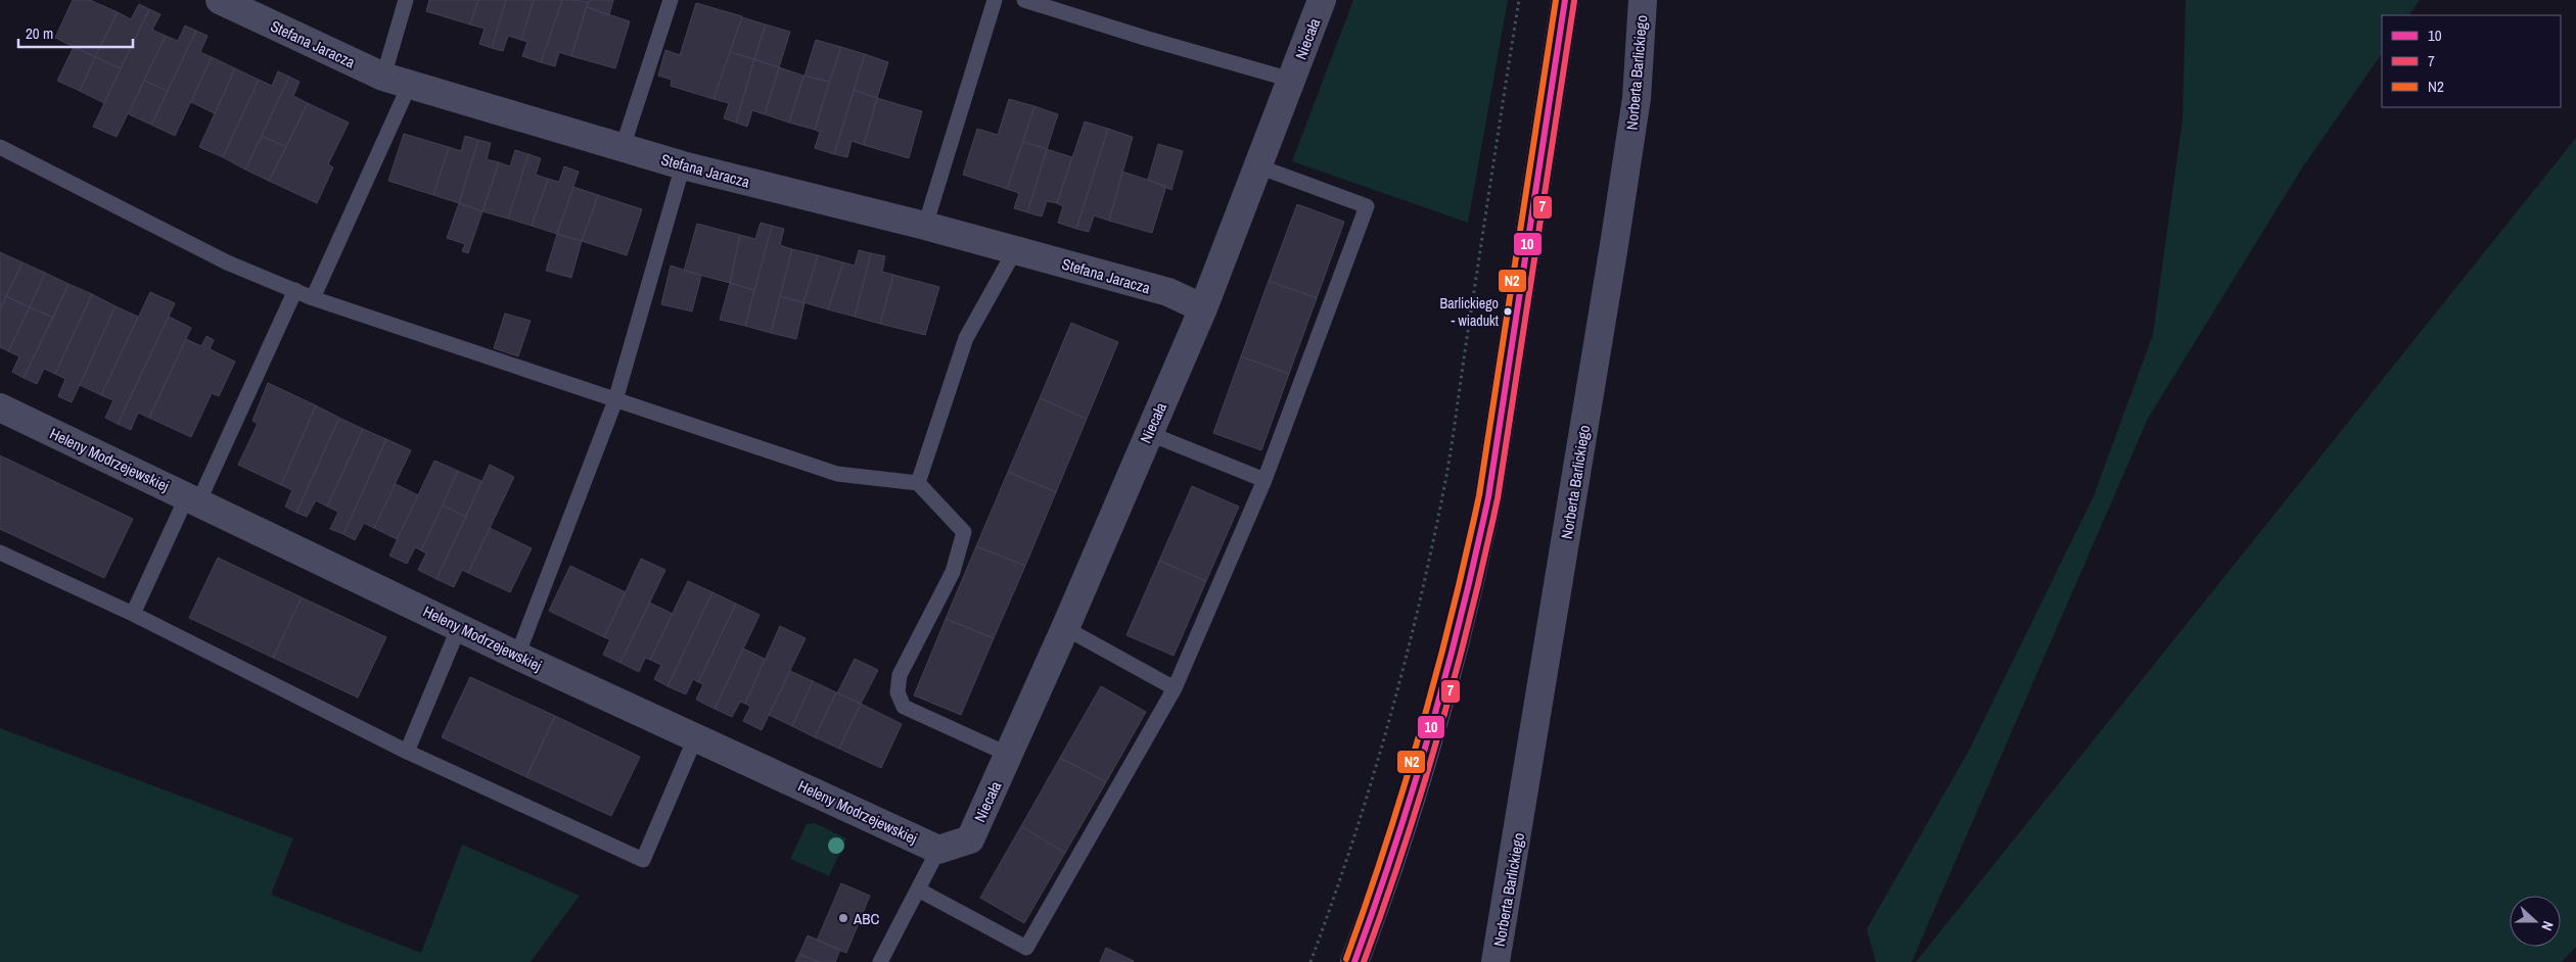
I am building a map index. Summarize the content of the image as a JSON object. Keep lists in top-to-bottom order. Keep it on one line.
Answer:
{"streets":{"street":["Niecała","Stefana Jaracza","Norberta Barlickiego","Heleny Modrzejewskiej"]},"crossings":[["Niecała","Stefana Jaracza"],["Niecała","Heleny Modrzejewskiej"]],"places":["Barlickiego - wiadukt","ABC"],"lines":["transit line 10","transit line N2","transit line 7"],"legend":["10","7","N2"],"scale_bar":"20 m","north":"right"}
